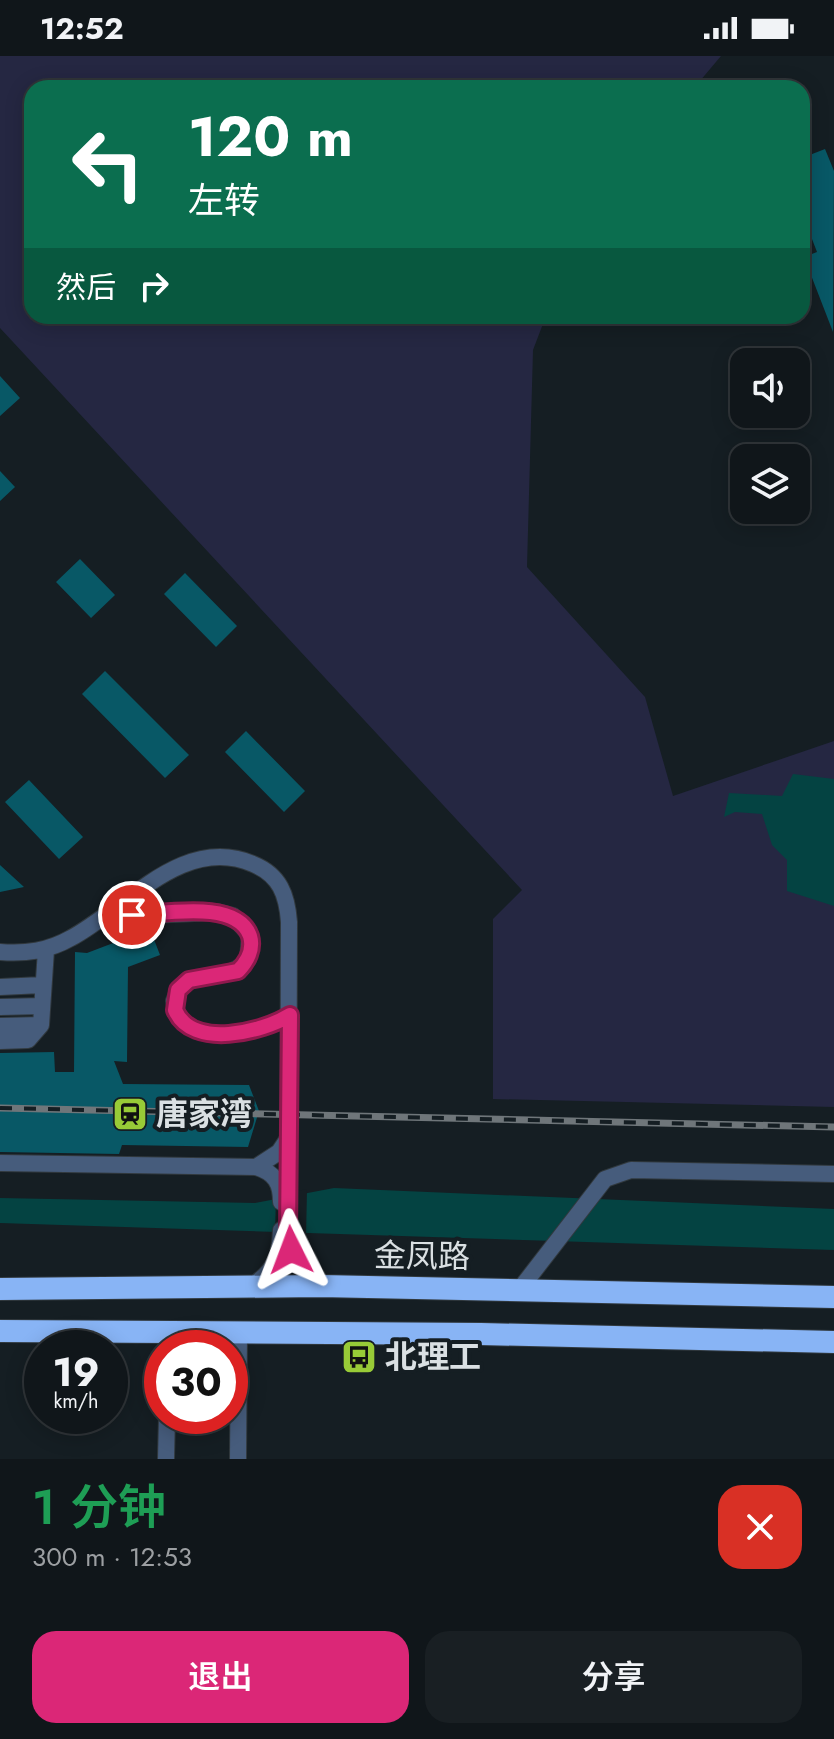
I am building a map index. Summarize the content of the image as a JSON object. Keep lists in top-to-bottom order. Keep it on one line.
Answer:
{"streets":{"highway":["金凤路"]},"places":{"station":["唐家湾"],"bus stop":["北理工"]},"page":{"status":"12:52","turn":["120 m","左转"],"then":"然后","speed":"19 km/h","limit":"30","heading":["1 分钟","300 m · 12:53"],"buttons":["退出","分享"]}}
